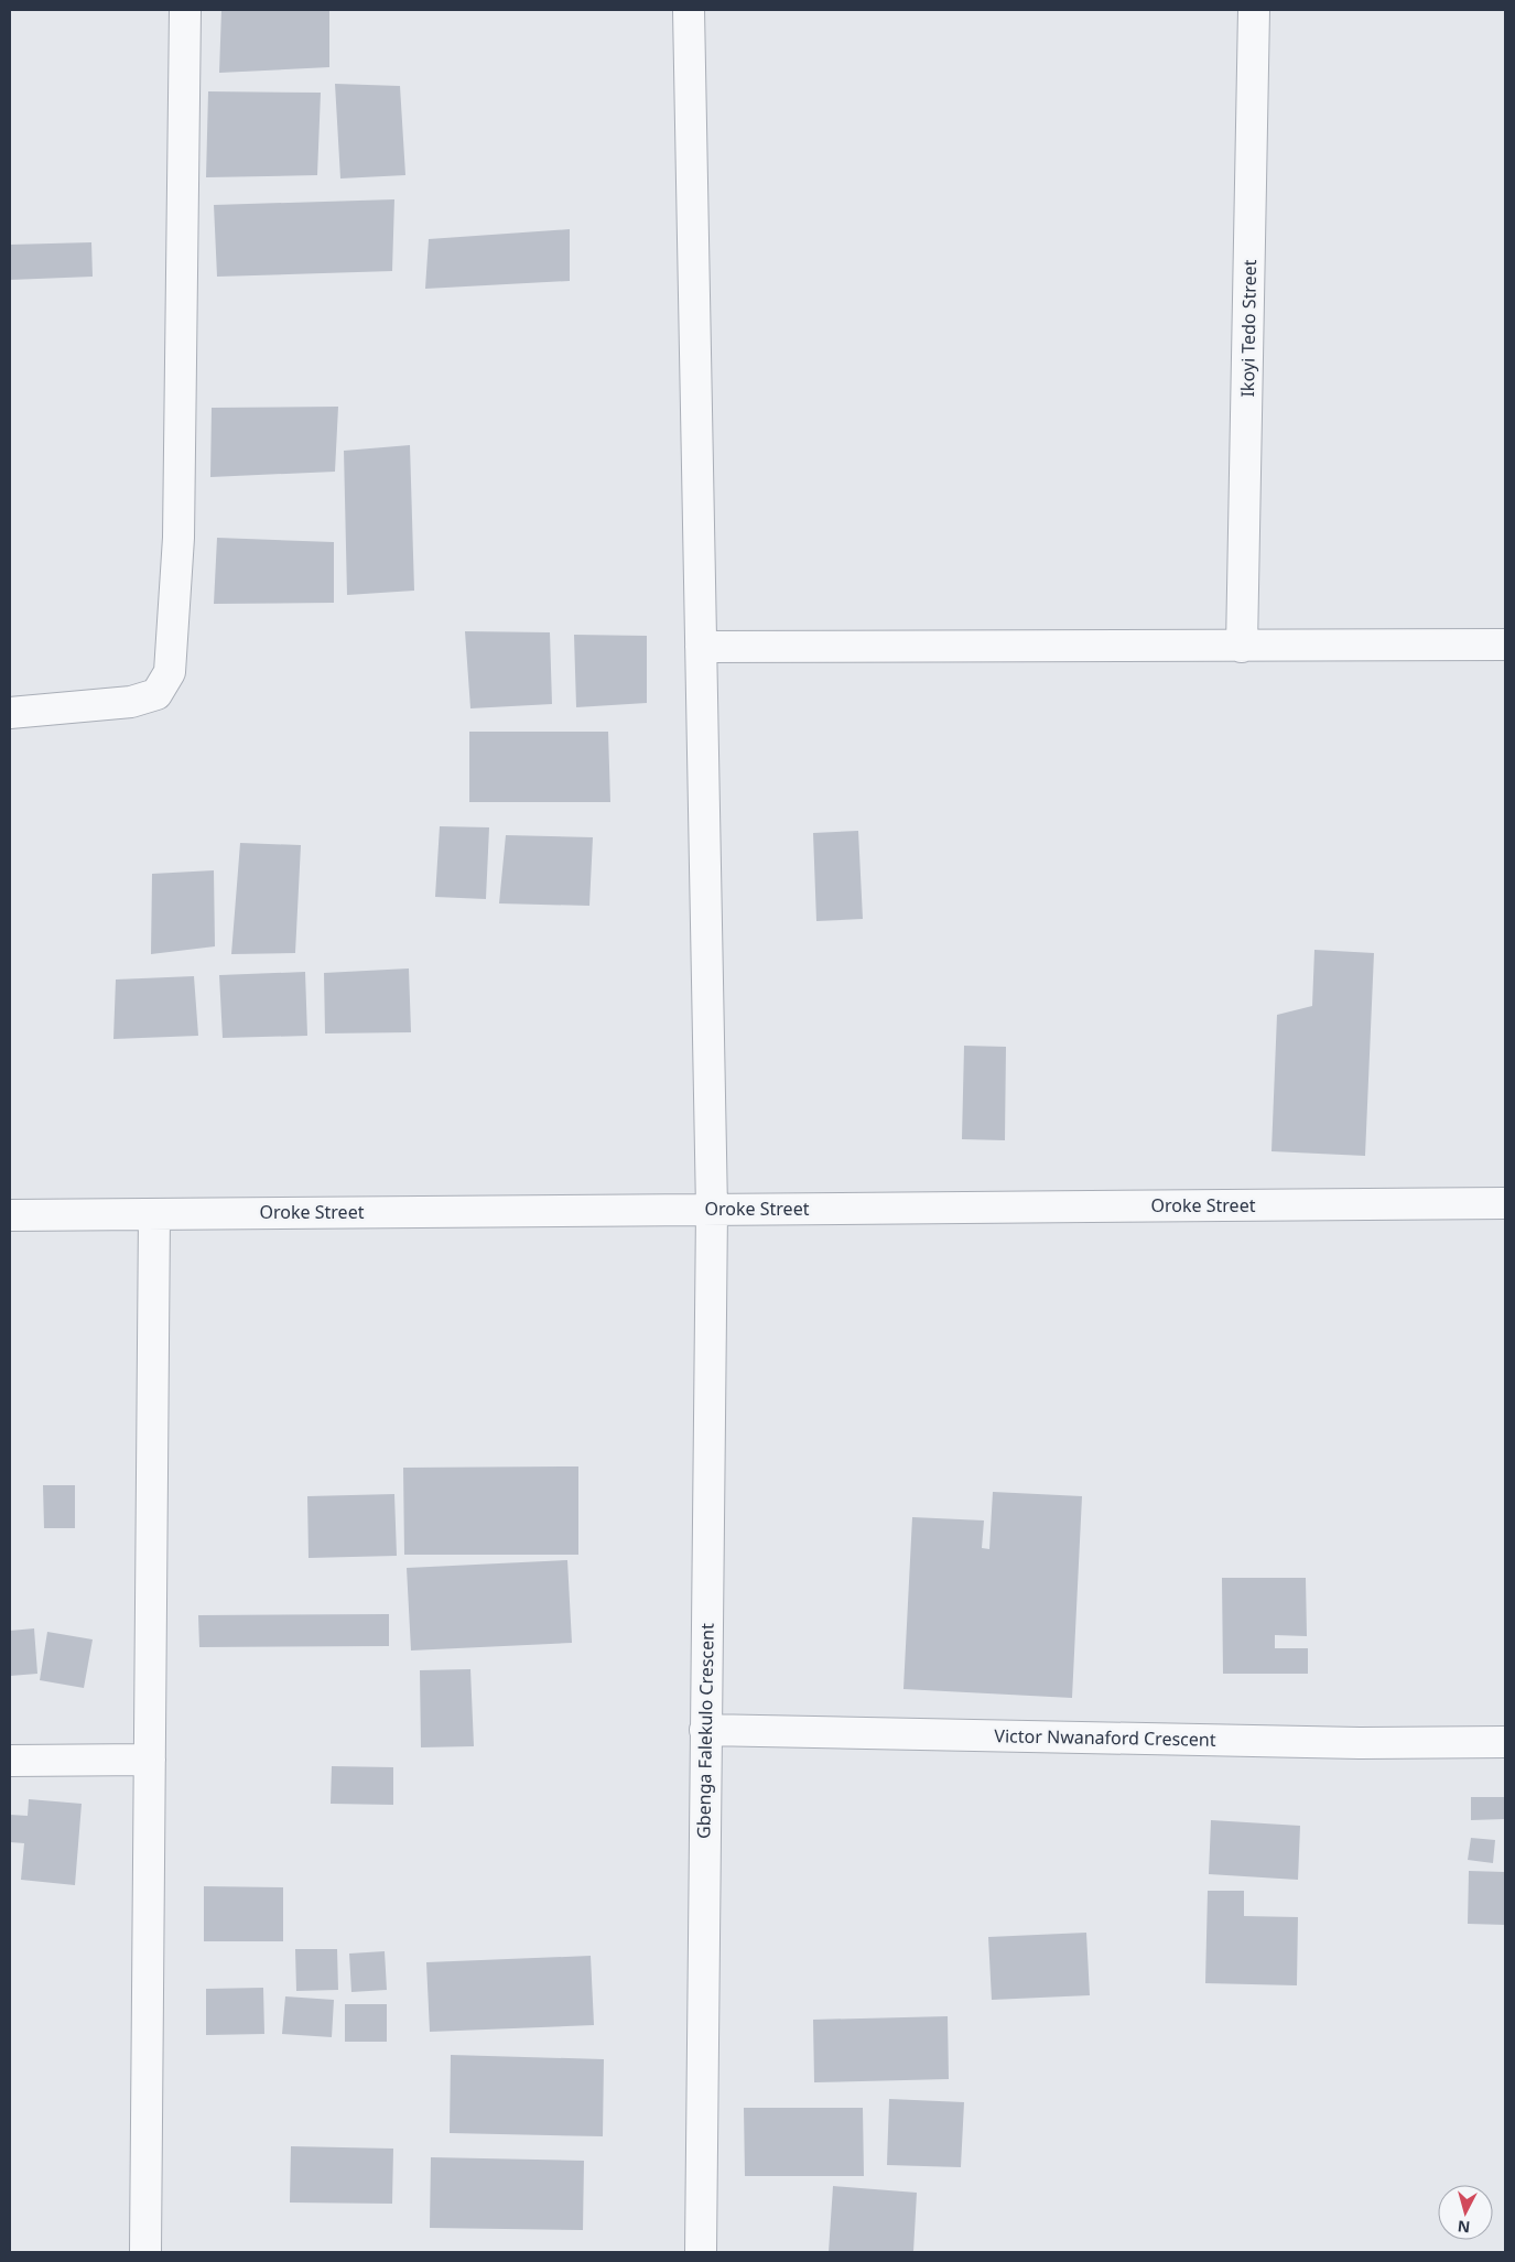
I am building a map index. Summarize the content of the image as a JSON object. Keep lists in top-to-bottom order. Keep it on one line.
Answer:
{"streets":{"street":["Ikoyi Tedo Street","Oroke Street","Gbenga Falekulo Crescent","Victor Nwanaford Crescent"]},"crossings":[["Oroke Street","Gbenga Falekulo Crescent"],["Gbenga Falekulo Crescent","Victor Nwanaford Crescent"]],"north":"bottom"}
